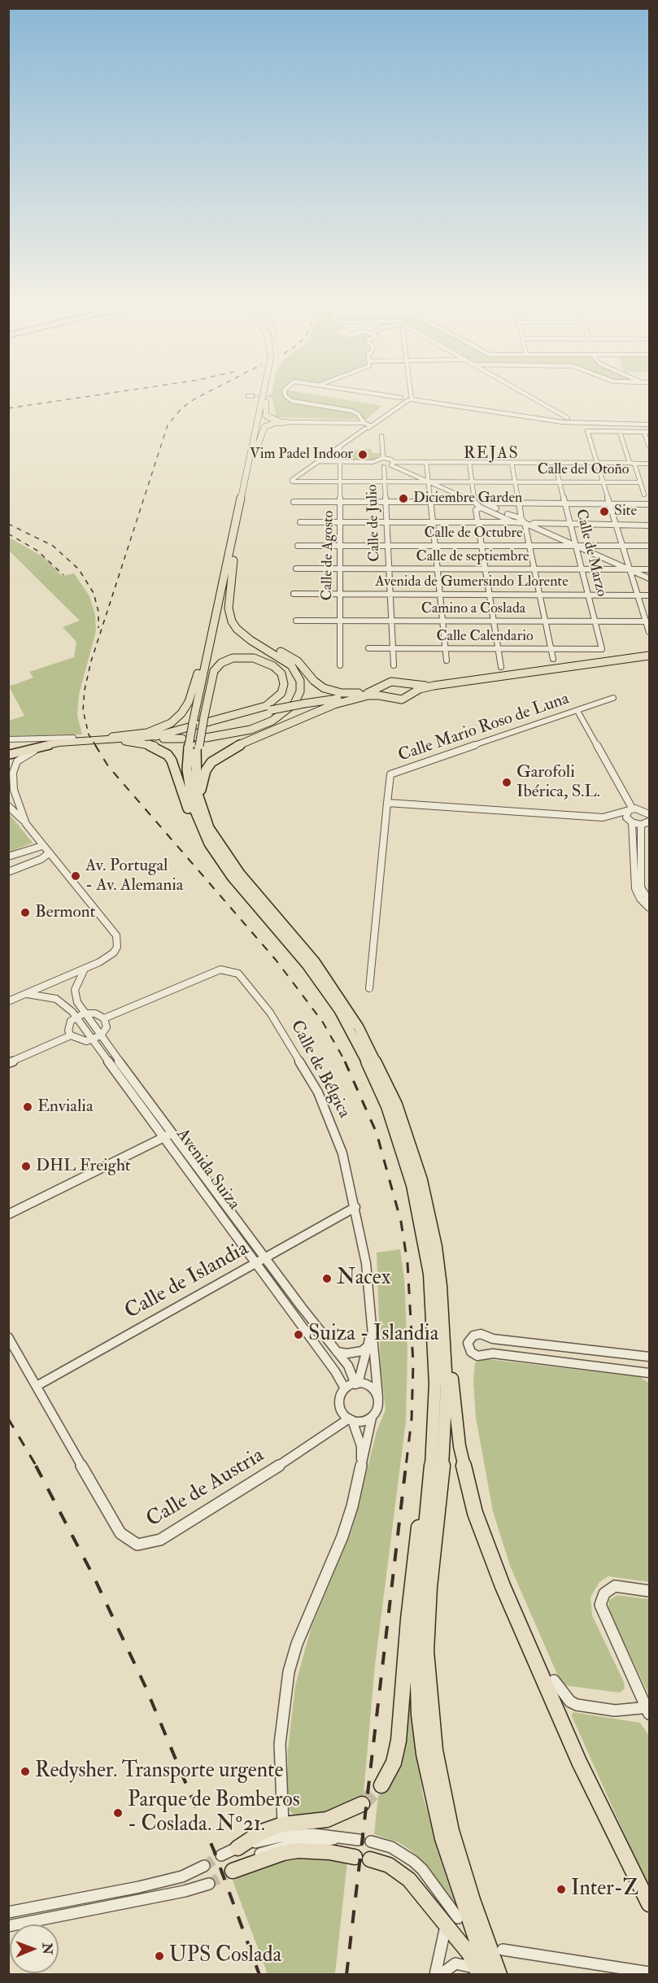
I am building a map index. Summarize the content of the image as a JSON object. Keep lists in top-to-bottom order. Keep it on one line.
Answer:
{"streets":{"street":["Calle del Otoño","Calle de Julio","Calle de Octubre","Calle de Marzo","Calle de Agosto","Calle de septiembre","Avenida de Gumersindo Llorente","Camino a Coslada","Calle Calendario","Calle Mario Roso de Luna","Calle de Bélgica","Avenida Suiza","Calle de Islandia","Calle de Austria"]},"crossings":[["Calle del Otoño","Calle de Julio"],["Calle del Otoño","Calle de Marzo"],["Calle del Otoño","Calle de Agosto"],["Calle de Julio","Calle de Octubre"],["Calle de Julio","Calle de septiembre"],["Calle de Julio","Avenida de Gumersindo Llorente"],["Calle de Julio","Camino a Coslada"],["Calle de Julio","Calle Calendario"],["Calle de Octubre","Calle de Marzo"],["Calle de Octubre","Calle de Agosto"],["Calle de Marzo","Calle de septiembre"],["Calle de Marzo","Avenida de Gumersindo Llorente"],["Calle de Marzo","Camino a Coslada"],["Calle de Marzo","Calle Calendario"],["Calle de Agosto","Calle de septiembre"],["Calle de Agosto","Avenida de Gumersindo Llorente"],["Calle de Agosto","Camino a Coslada"],["Calle de Bélgica","Avenida Suiza"],["Calle de Bélgica","Calle de Islandia"],["Calle de Bélgica","Calle de Austria"],["Avenida Suiza","Calle de Islandia"],["Avenida Suiza","Calle de Austria"],["Calle de Islandia","Calle de Austria"]],"districts":["REJAS"],"places":["Vim Padel Indoor","Diciembre Garden","Site","Garofoli Ibérica, S.L.","Av. Portugal - Av. Alemania","Bermont","Envialia","DHL Freight","Nacex","Suiza - Islandia","Redysher. Transporte urgente","Parque de Bomberos - Coslada. Nº21.","Inter-Z","UPS Coslada"],"north":"right"}
